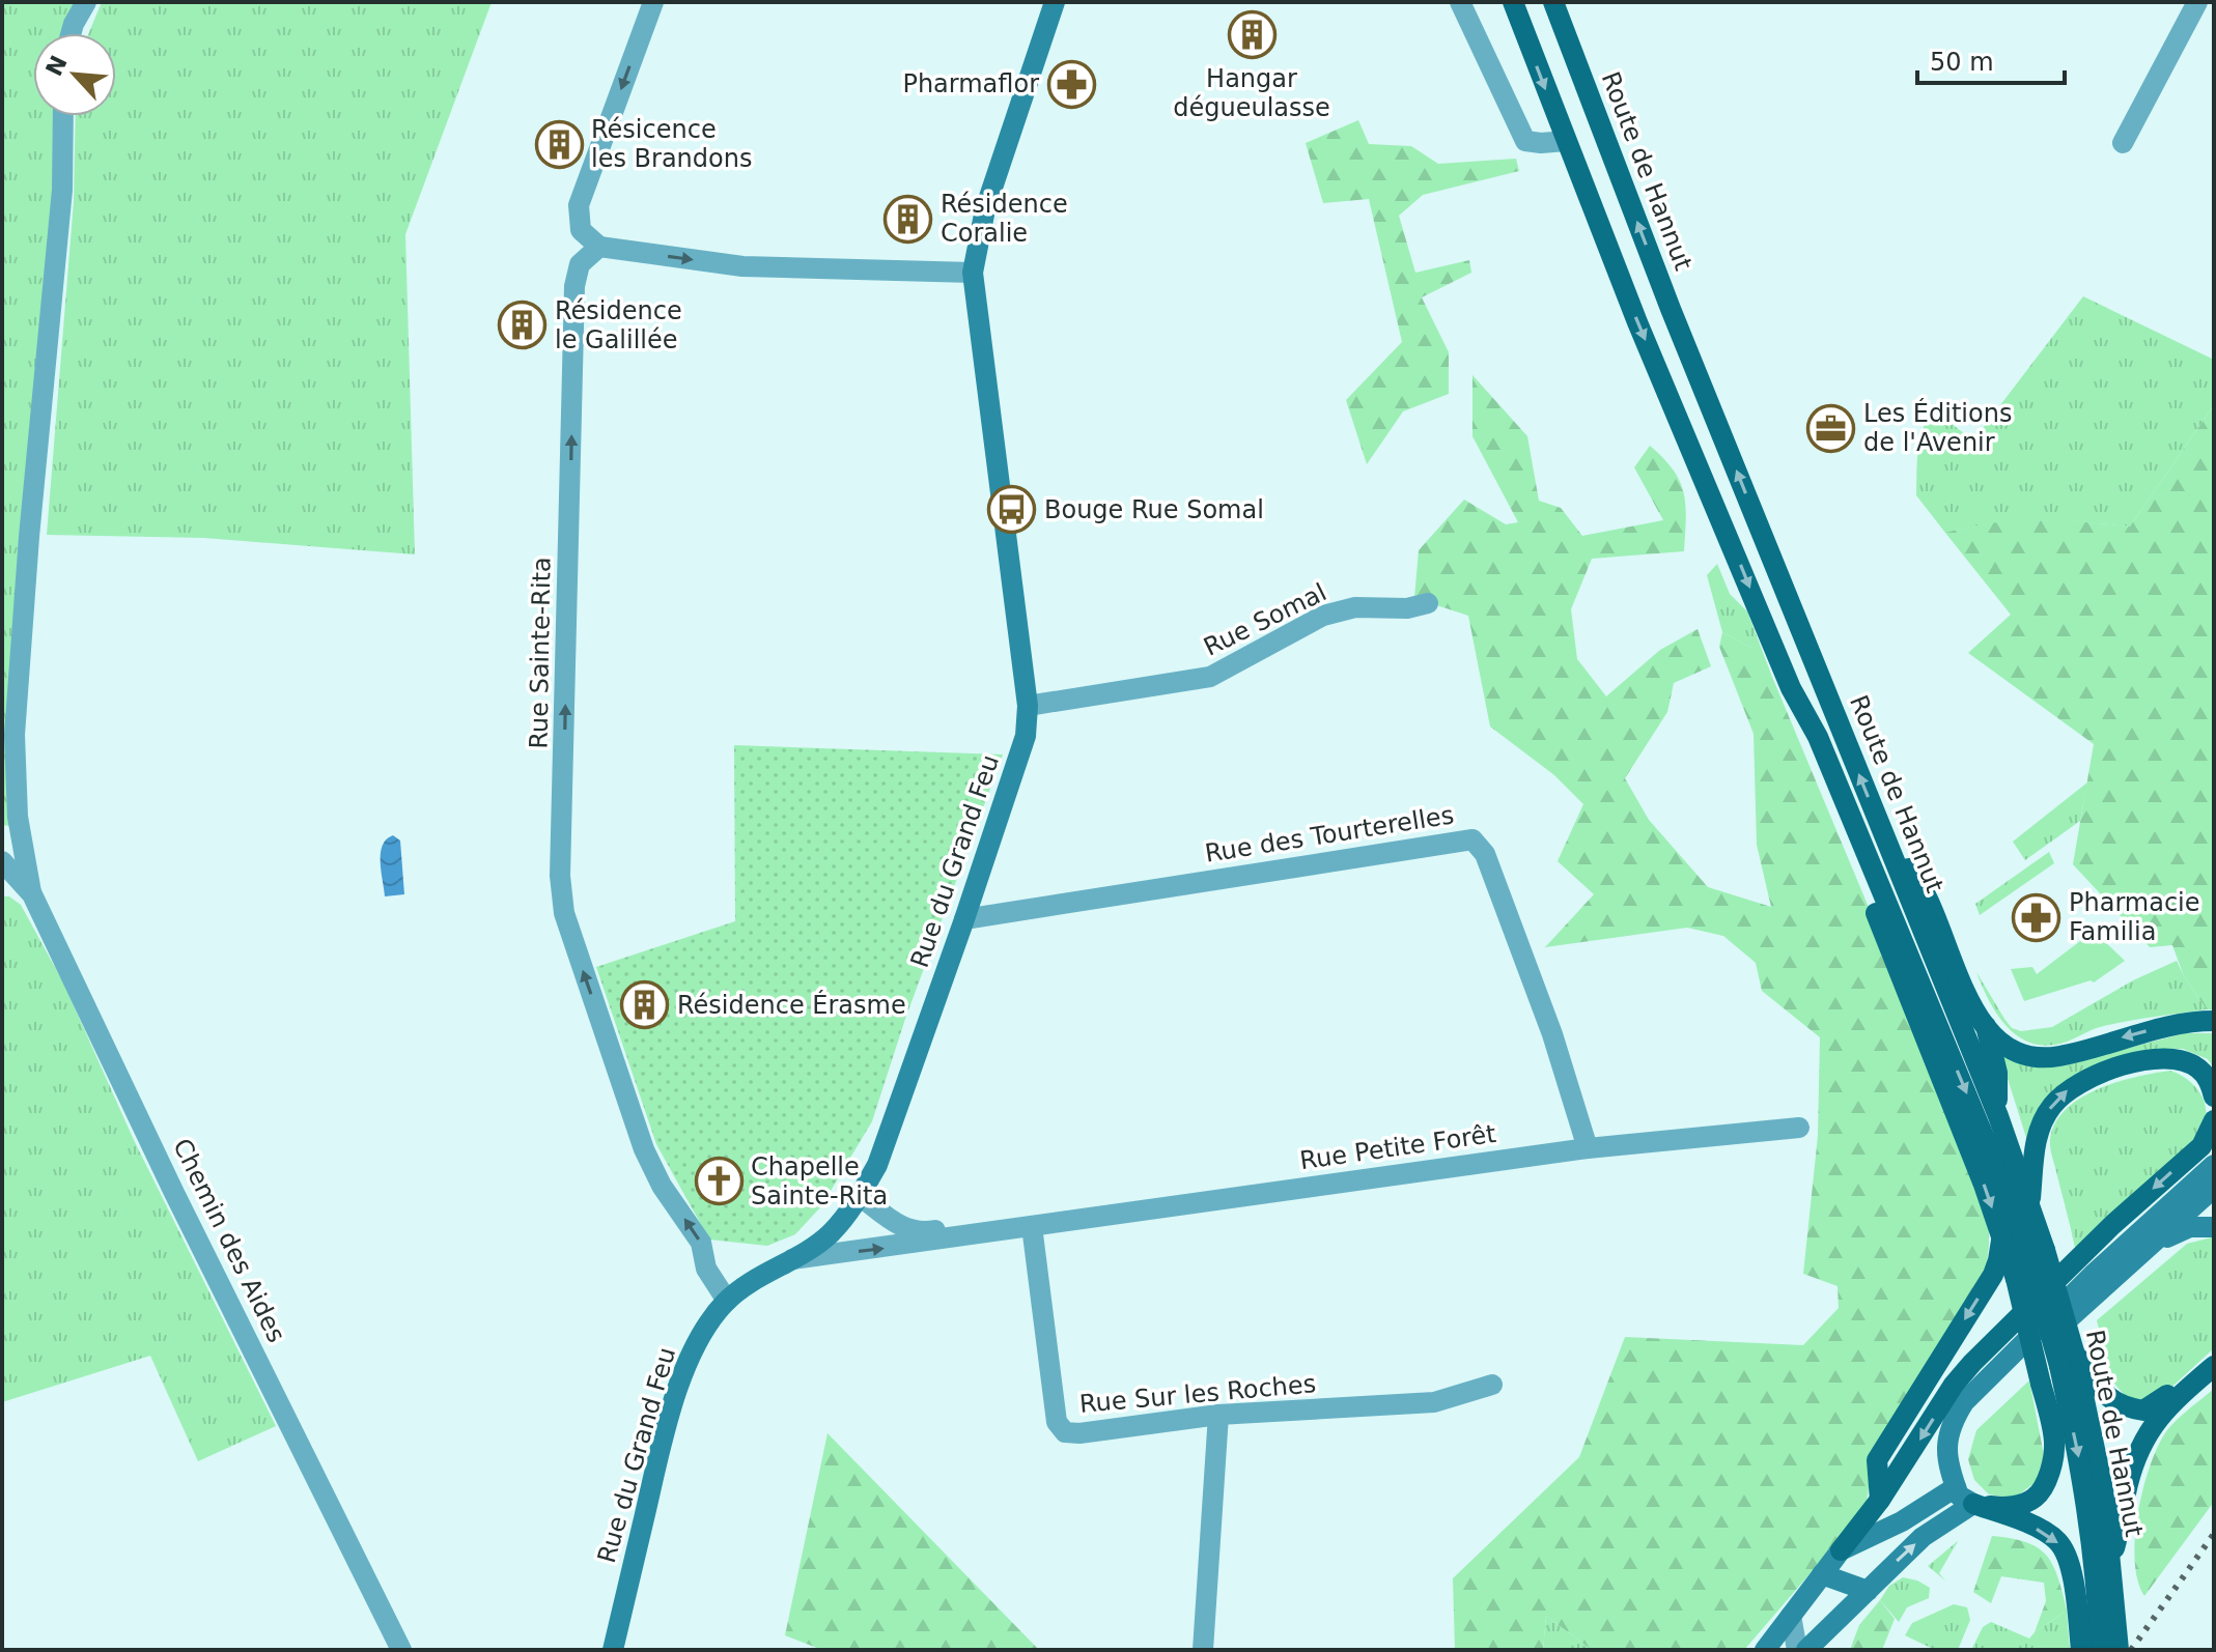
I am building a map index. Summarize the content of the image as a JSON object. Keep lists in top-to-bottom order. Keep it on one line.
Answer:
{"streets":{"main road":["Route de Hannut"],"street":["Rue Somal","Rue Sainte-Rita","Rue des Tourterelles","Rue du Grand Feu","Rue Petite Forêt","Chemin des Aides","Rue Sur les Roches"]},"crossings":[["Rue Somal","Rue du Grand Feu"],["Rue Sainte-Rita","Rue du Grand Feu"],["Rue des Tourterelles","Rue du Grand Feu"],["Rue des Tourterelles","Rue Petite Forêt"],["Rue du Grand Feu","Rue Petite Forêt"],["Rue Petite Forêt","Rue Sur les Roches"]],"one_way":["Rue Sainte-Rita"],"places":{"building":["Hangar dégueulasse","Résicence les Brandons","Résidence Coralie","Résidence le Galillée","Résidence Érasme"],"pharmacy":["Pharmaflor","Pharmacie Familia"],"office":["Les Éditions de l'Avenir"],"bus stop":["Bouge Rue Somal"],"church":["Chapelle Sainte-Rita"]},"scale_bar":"50 m","north":"top left"}
